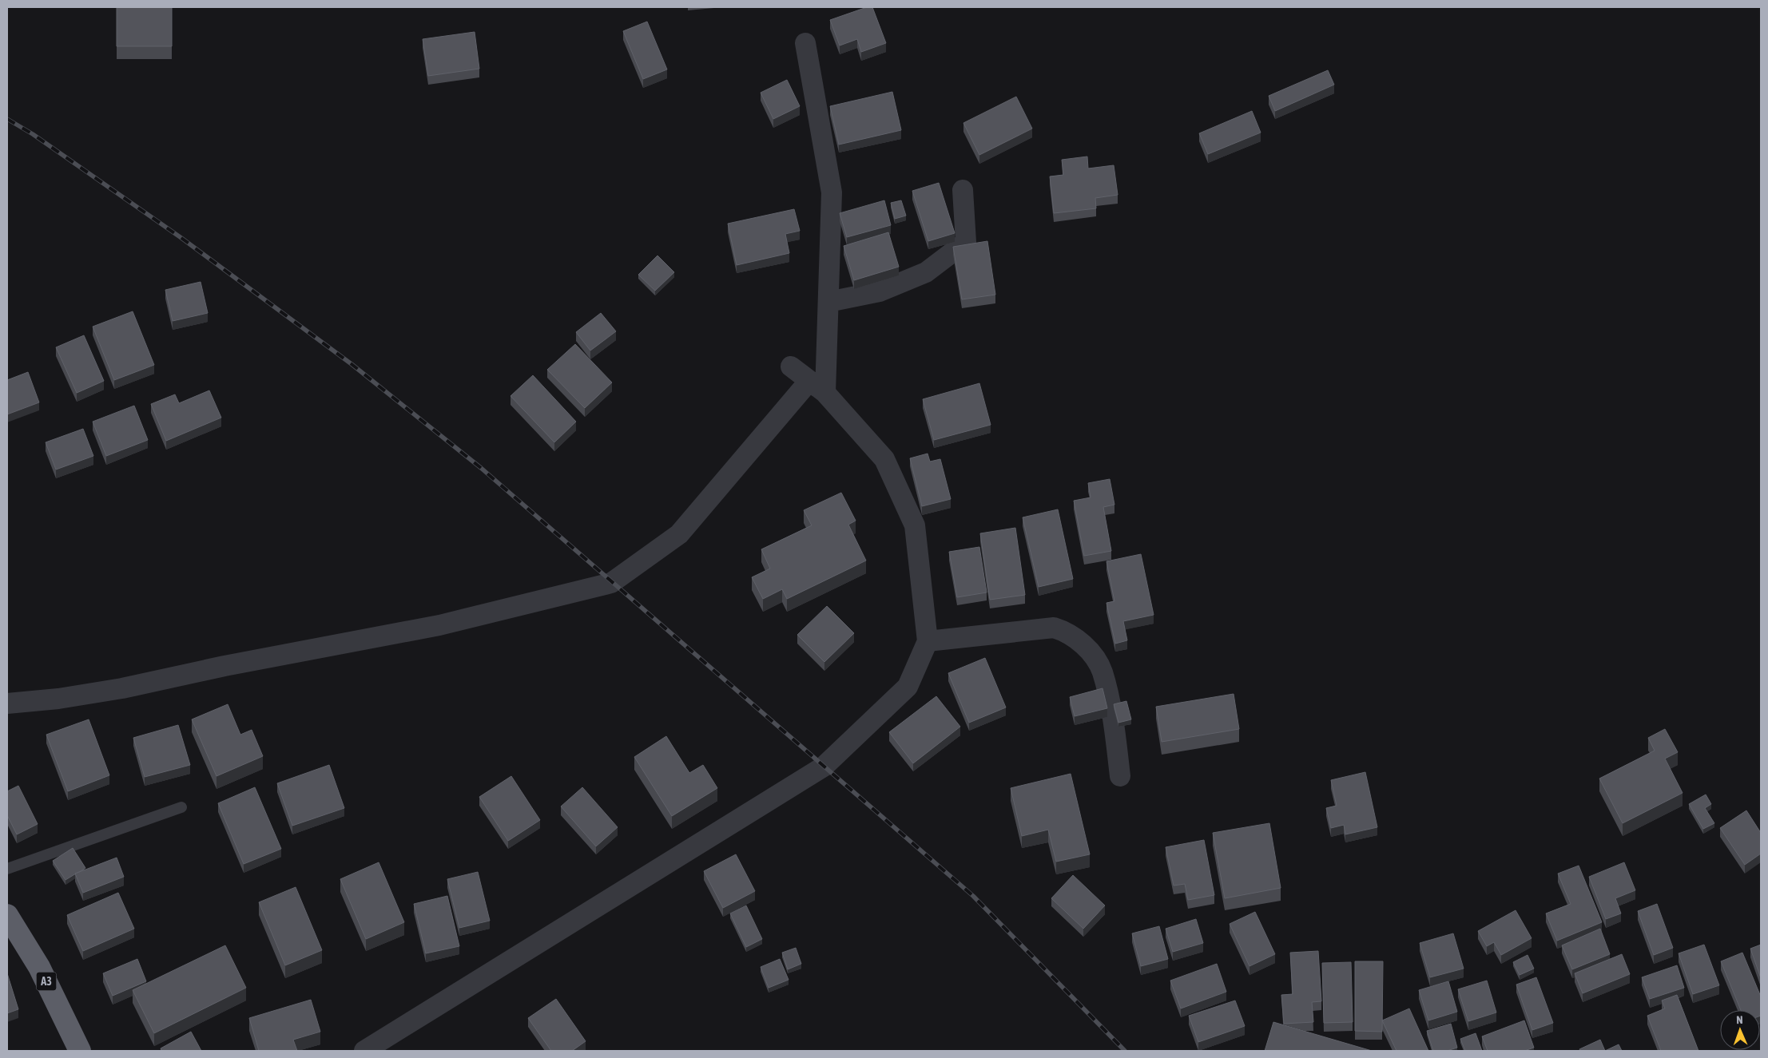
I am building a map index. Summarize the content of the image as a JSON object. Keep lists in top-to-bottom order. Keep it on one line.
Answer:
{"streets":{"highway":["A3"]},"north":"top"}
